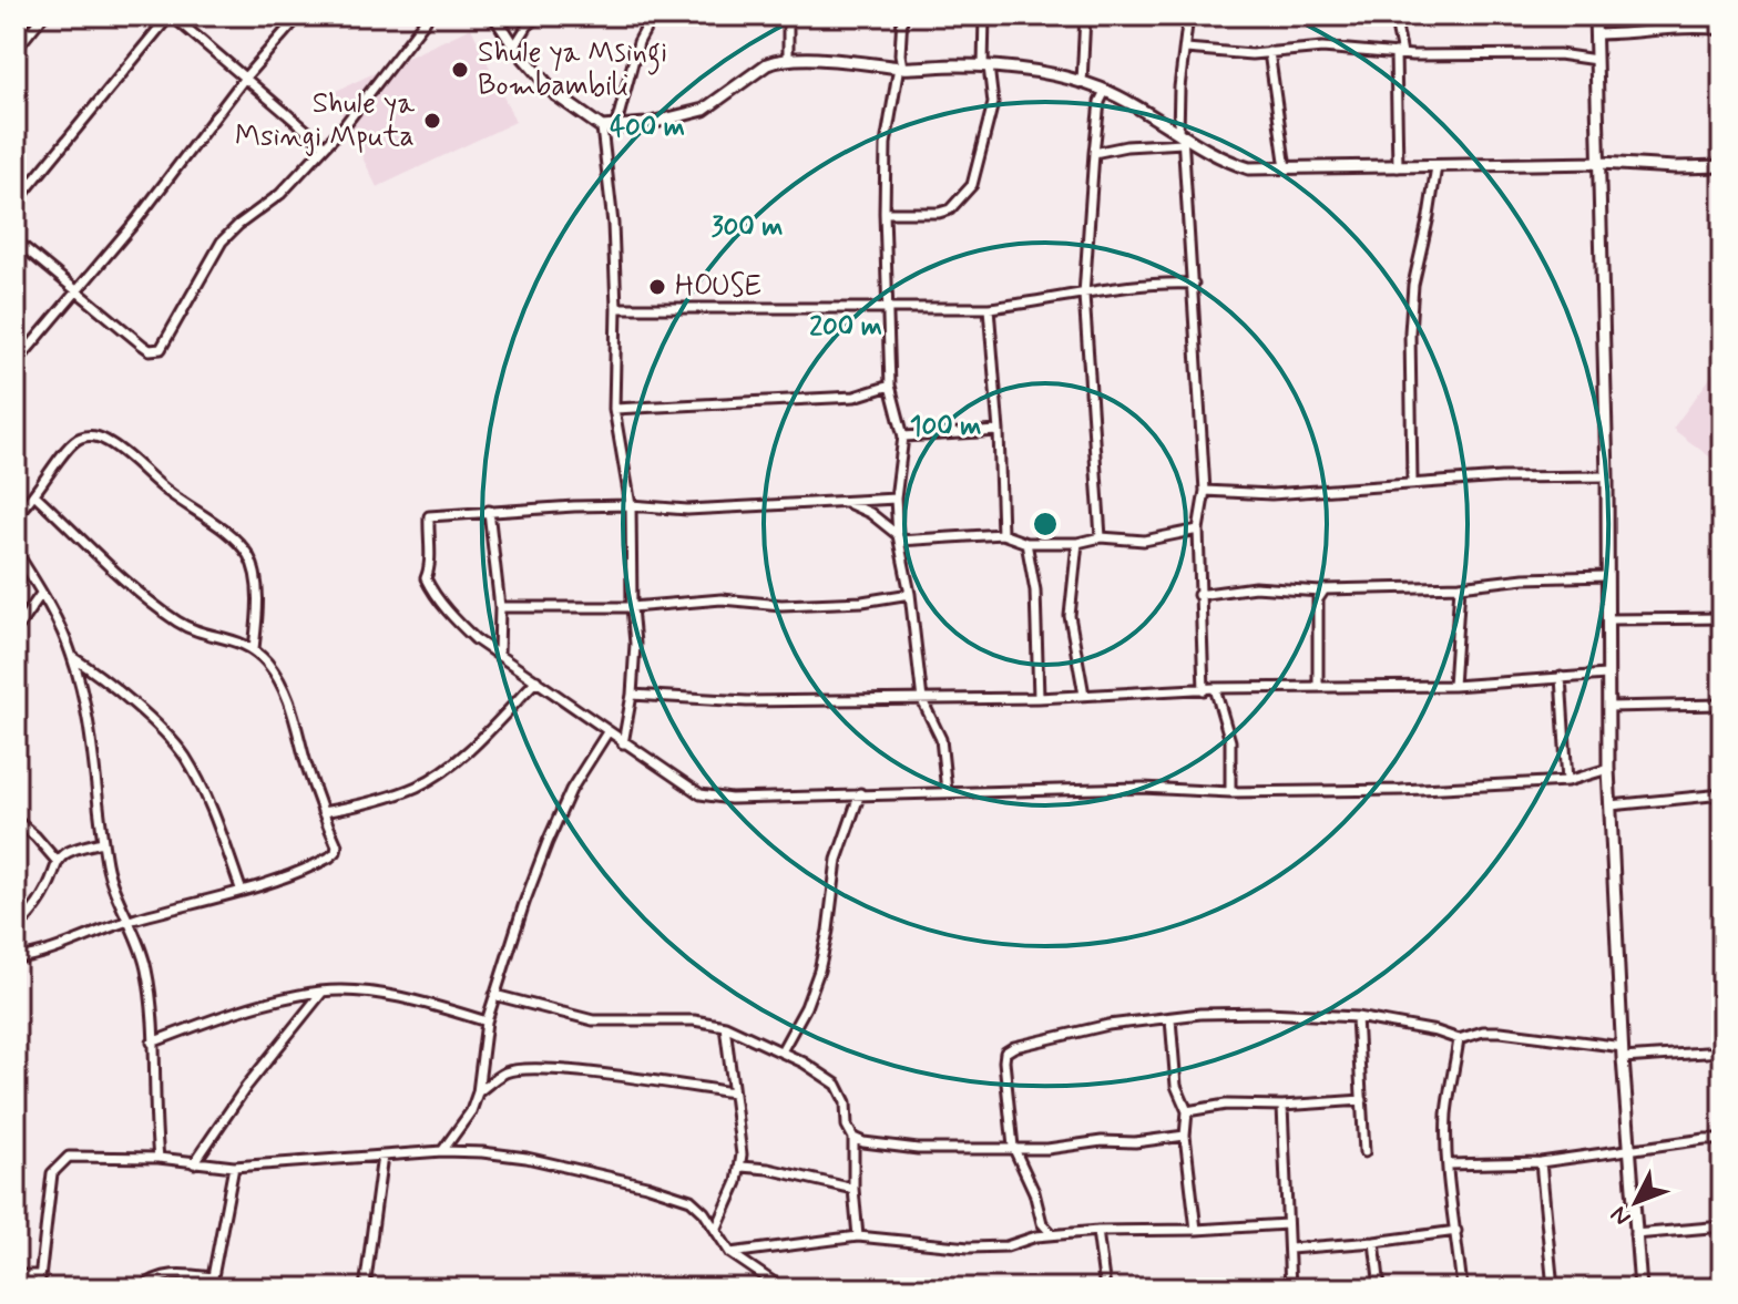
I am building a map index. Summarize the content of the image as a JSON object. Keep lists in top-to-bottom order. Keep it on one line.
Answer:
{"places":["Shule ya Msingi Bombambili","Shule ya Msingi Mputa","HOUSE"],"north":"bottom left","rings":["400 m","300 m","200 m","100 m"]}
